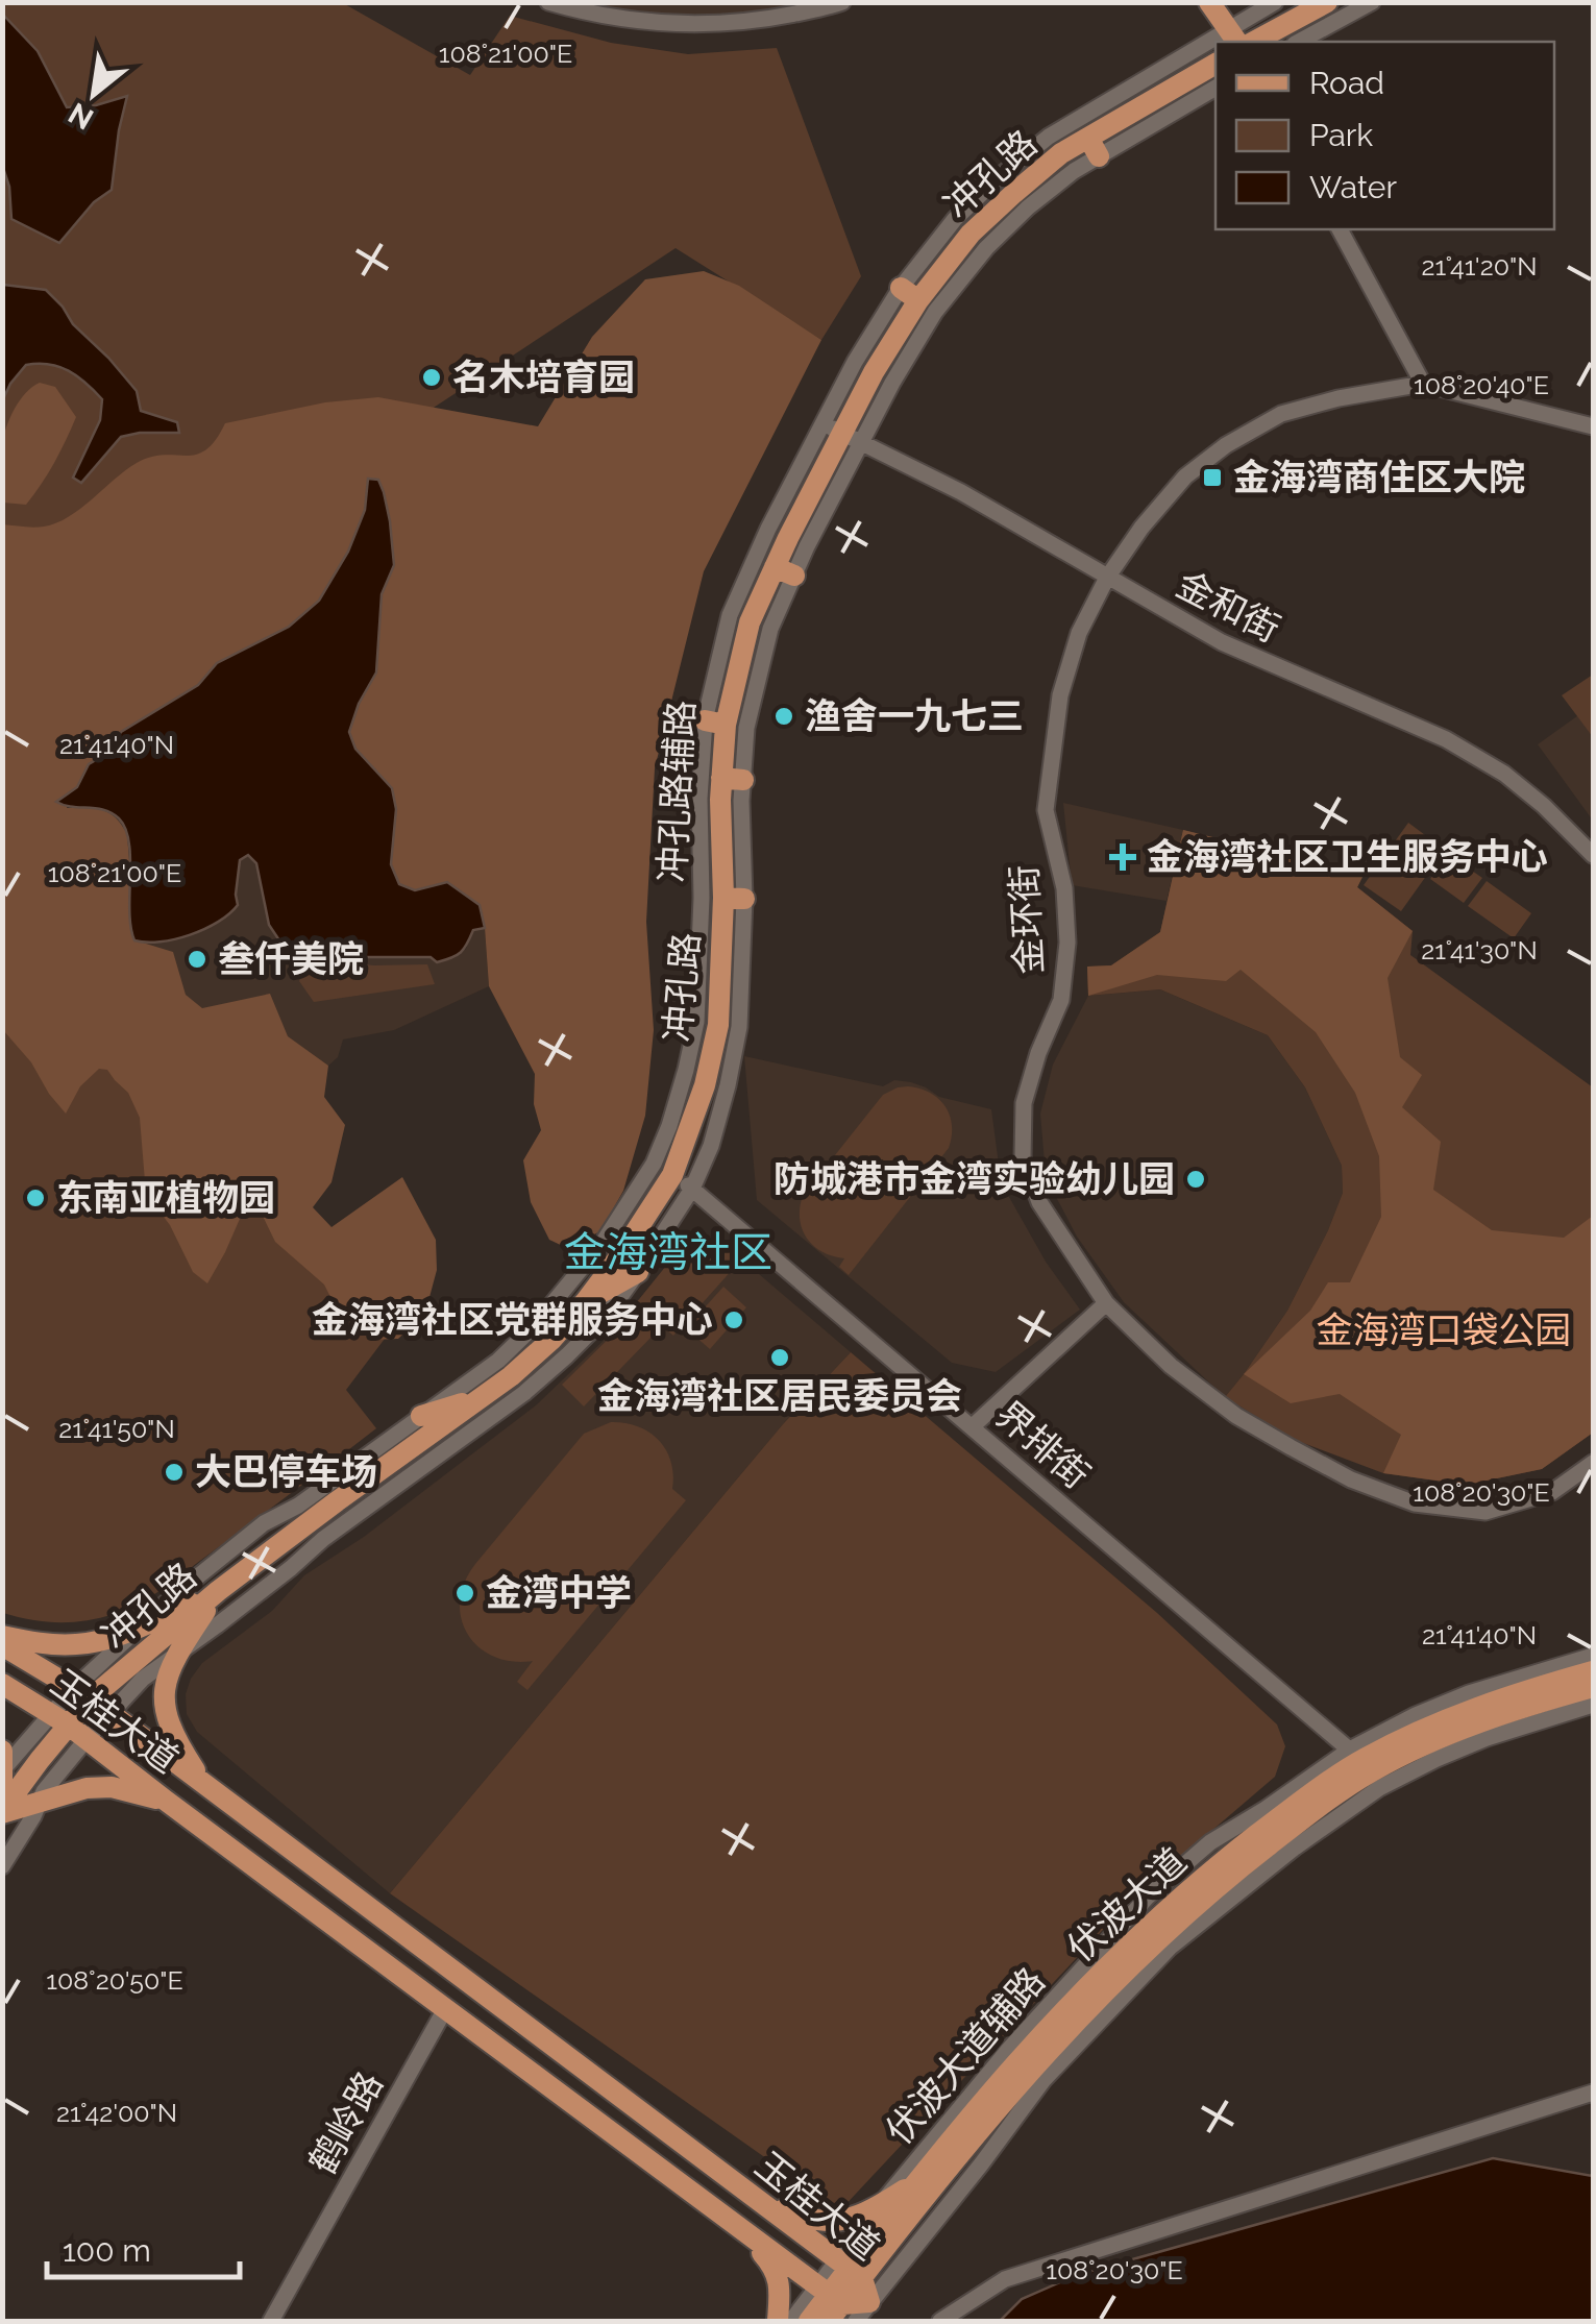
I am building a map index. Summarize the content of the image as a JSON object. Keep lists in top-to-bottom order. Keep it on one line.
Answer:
{"streets":{"main road":["冲孔路","玉桂大道","伏波大道"],"street":["金和街","冲孔路辅路","金环街","界排街","伏波大道辅路","鹤岭路"]},"crossings":[["冲孔路","金和街"],["冲孔路","冲孔路辅路"],["冲孔路","界排街"],["冲孔路","玉桂大道"],["金和街","冲孔路辅路"],["金和街","金环街"],["冲孔路辅路","界排街"],["冲孔路辅路","玉桂大道"],["界排街","伏波大道"],["界排街","伏波大道辅路"],["玉桂大道","伏波大道"],["玉桂大道","伏波大道辅路"],["玉桂大道","鹤岭路"],["伏波大道","伏波大道辅路"]],"districts":["金海湾社区"],"parks":["金海湾口袋公园"],"places":{"other":["名木培育园","渔舍一九七三","叁仟美院","防城港市金湾实验幼儿园","东南亚植物园","金海湾社区党群服务中心","金海湾社区居民委员会","大巴停车场","金湾中学"],"transit":["金海湾商住区大院"],"health":["金海湾社区卫生服务中心"]},"legend":["Road","Park","Water"],"scale_bar":"100 m","north":"bottom left","coordinates":["108°21'00\"E","21°41'20\"N","108°20'40\"E","21°41'40\"N","21°41'30\"N","21°41'50\"N","108°20'30\"E","108°20'50\"E","21°42'00\"N"]}
